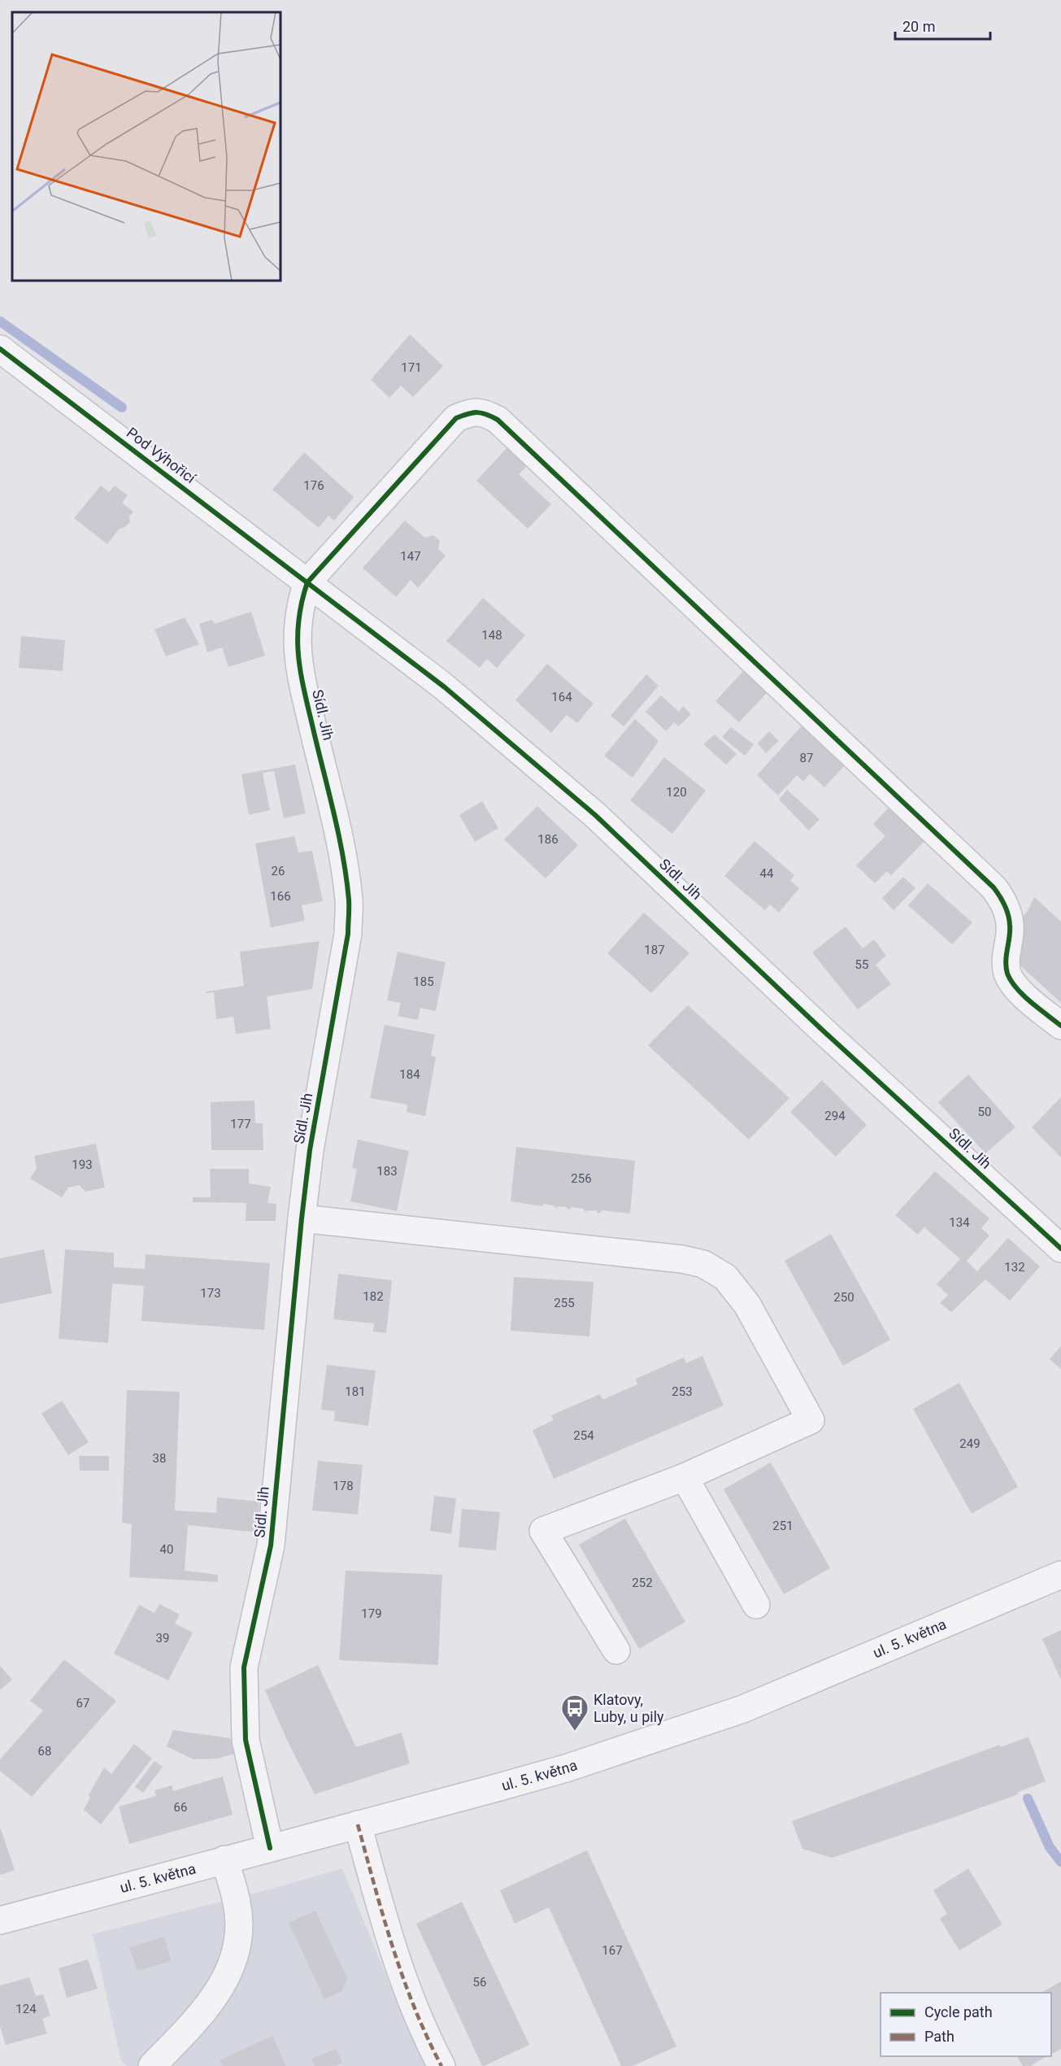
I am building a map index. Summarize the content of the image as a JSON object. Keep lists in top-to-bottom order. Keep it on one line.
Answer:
{"streets":{"street":["Pod Výhořicí","Sídl. Jih","ul. 5. května"]},"crossings":[["Pod Výhořicí","Sídl. Jih"],["Sídl. Jih","ul. 5. května"]],"places":{"bus stop":["Klatovy, Luby, u pily"]},"house_numbers":["171","176","147","148","164","87","120","186","26","44","166","187","55","185","184","50","294","177","193","183","256","134","132","173","182","250","255","181","253","254","249","38","178","251","40","252","179","39","67","68","66","167","56","124"],"legend":["Cycle path","Path"],"scale_bar":"20 m"}
